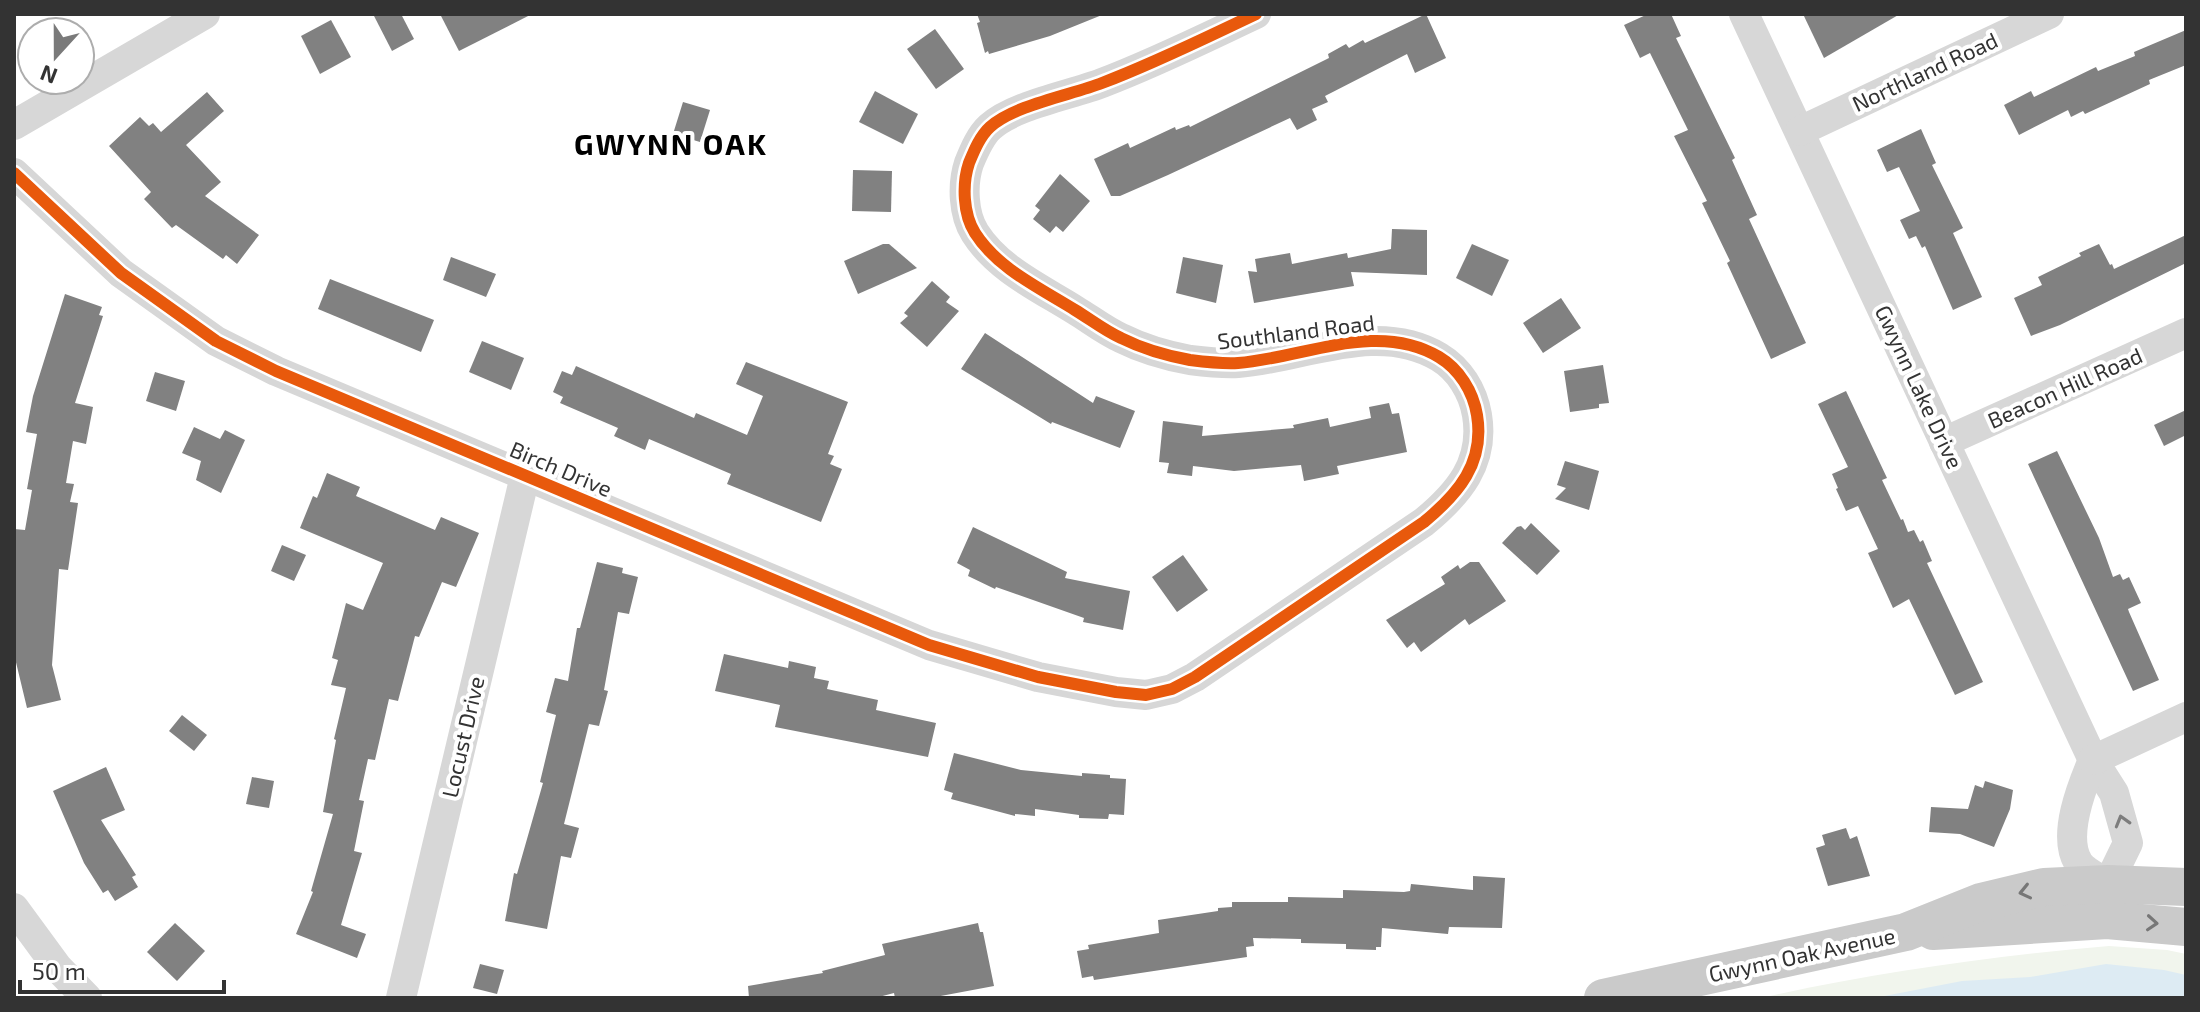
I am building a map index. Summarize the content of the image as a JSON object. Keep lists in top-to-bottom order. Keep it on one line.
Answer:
{"streets":{"main road":["Gwynn Oak Avenue"],"street":["Northland Road","Southland Road","Gwynn Lake Drive","Beacon Hill Road","Birch Drive","Locust Drive"]},"crossings":[["Northland Road","Gwynn Lake Drive"],["Southland Road","Birch Drive"],["Gwynn Lake Drive","Beacon Hill Road"],["Gwynn Lake Drive","Gwynn Oak Avenue"],["Birch Drive","Locust Drive"]],"districts":["GWYNN OAK"],"scale_bar":"50 m","north":"bottom"}
